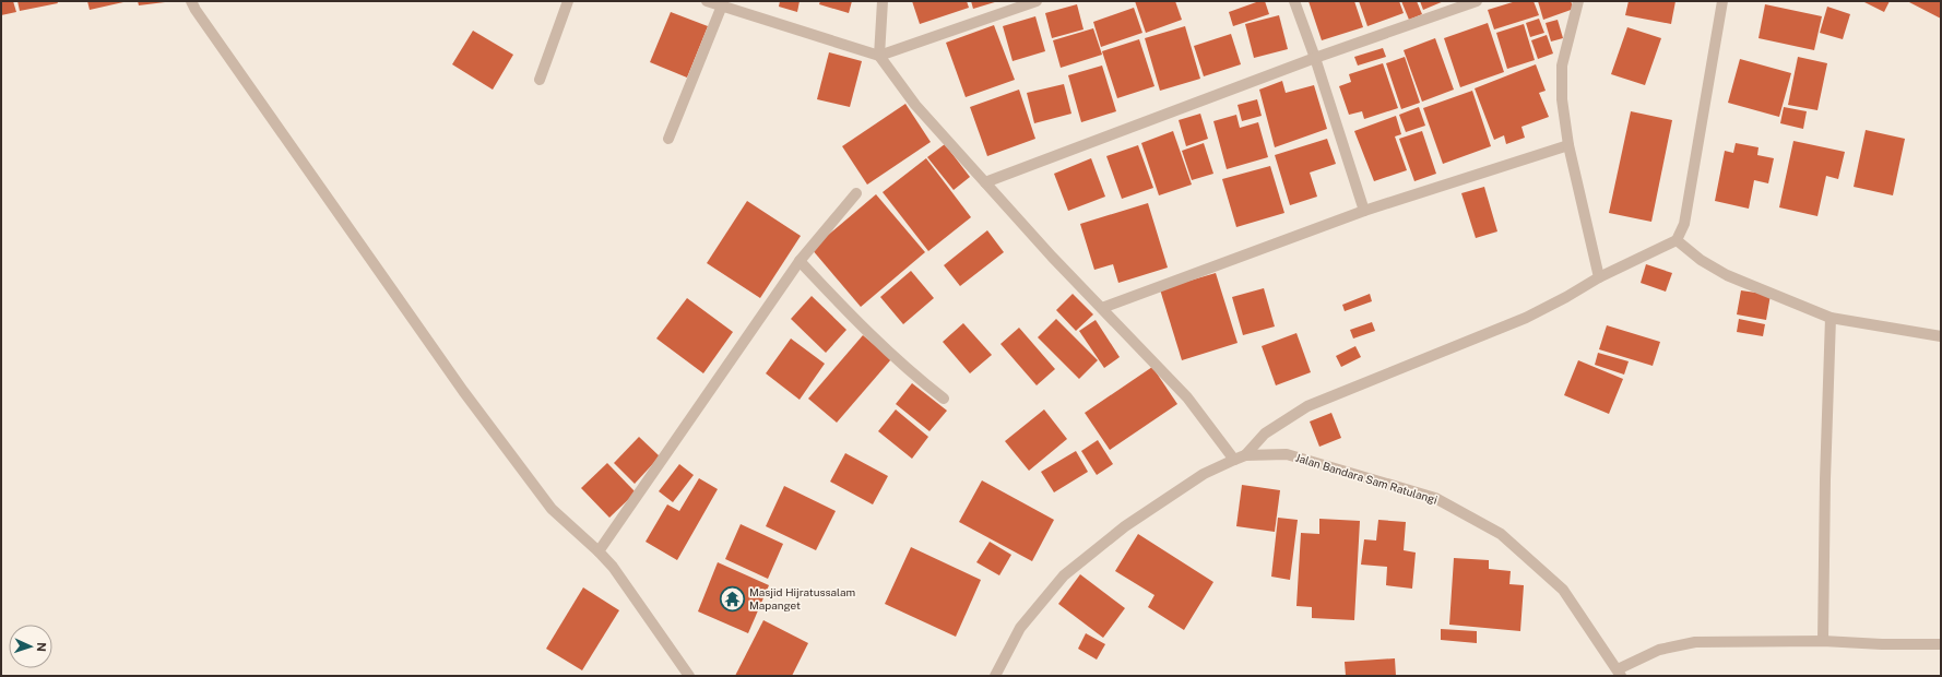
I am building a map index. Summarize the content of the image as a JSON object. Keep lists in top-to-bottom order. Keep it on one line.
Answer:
{"streets":{"street":["Jalan Bandara Sam Ratulangi"]},"places":{"temple":["Masjid Hijratussalam Mapanget"]},"north":"right"}
